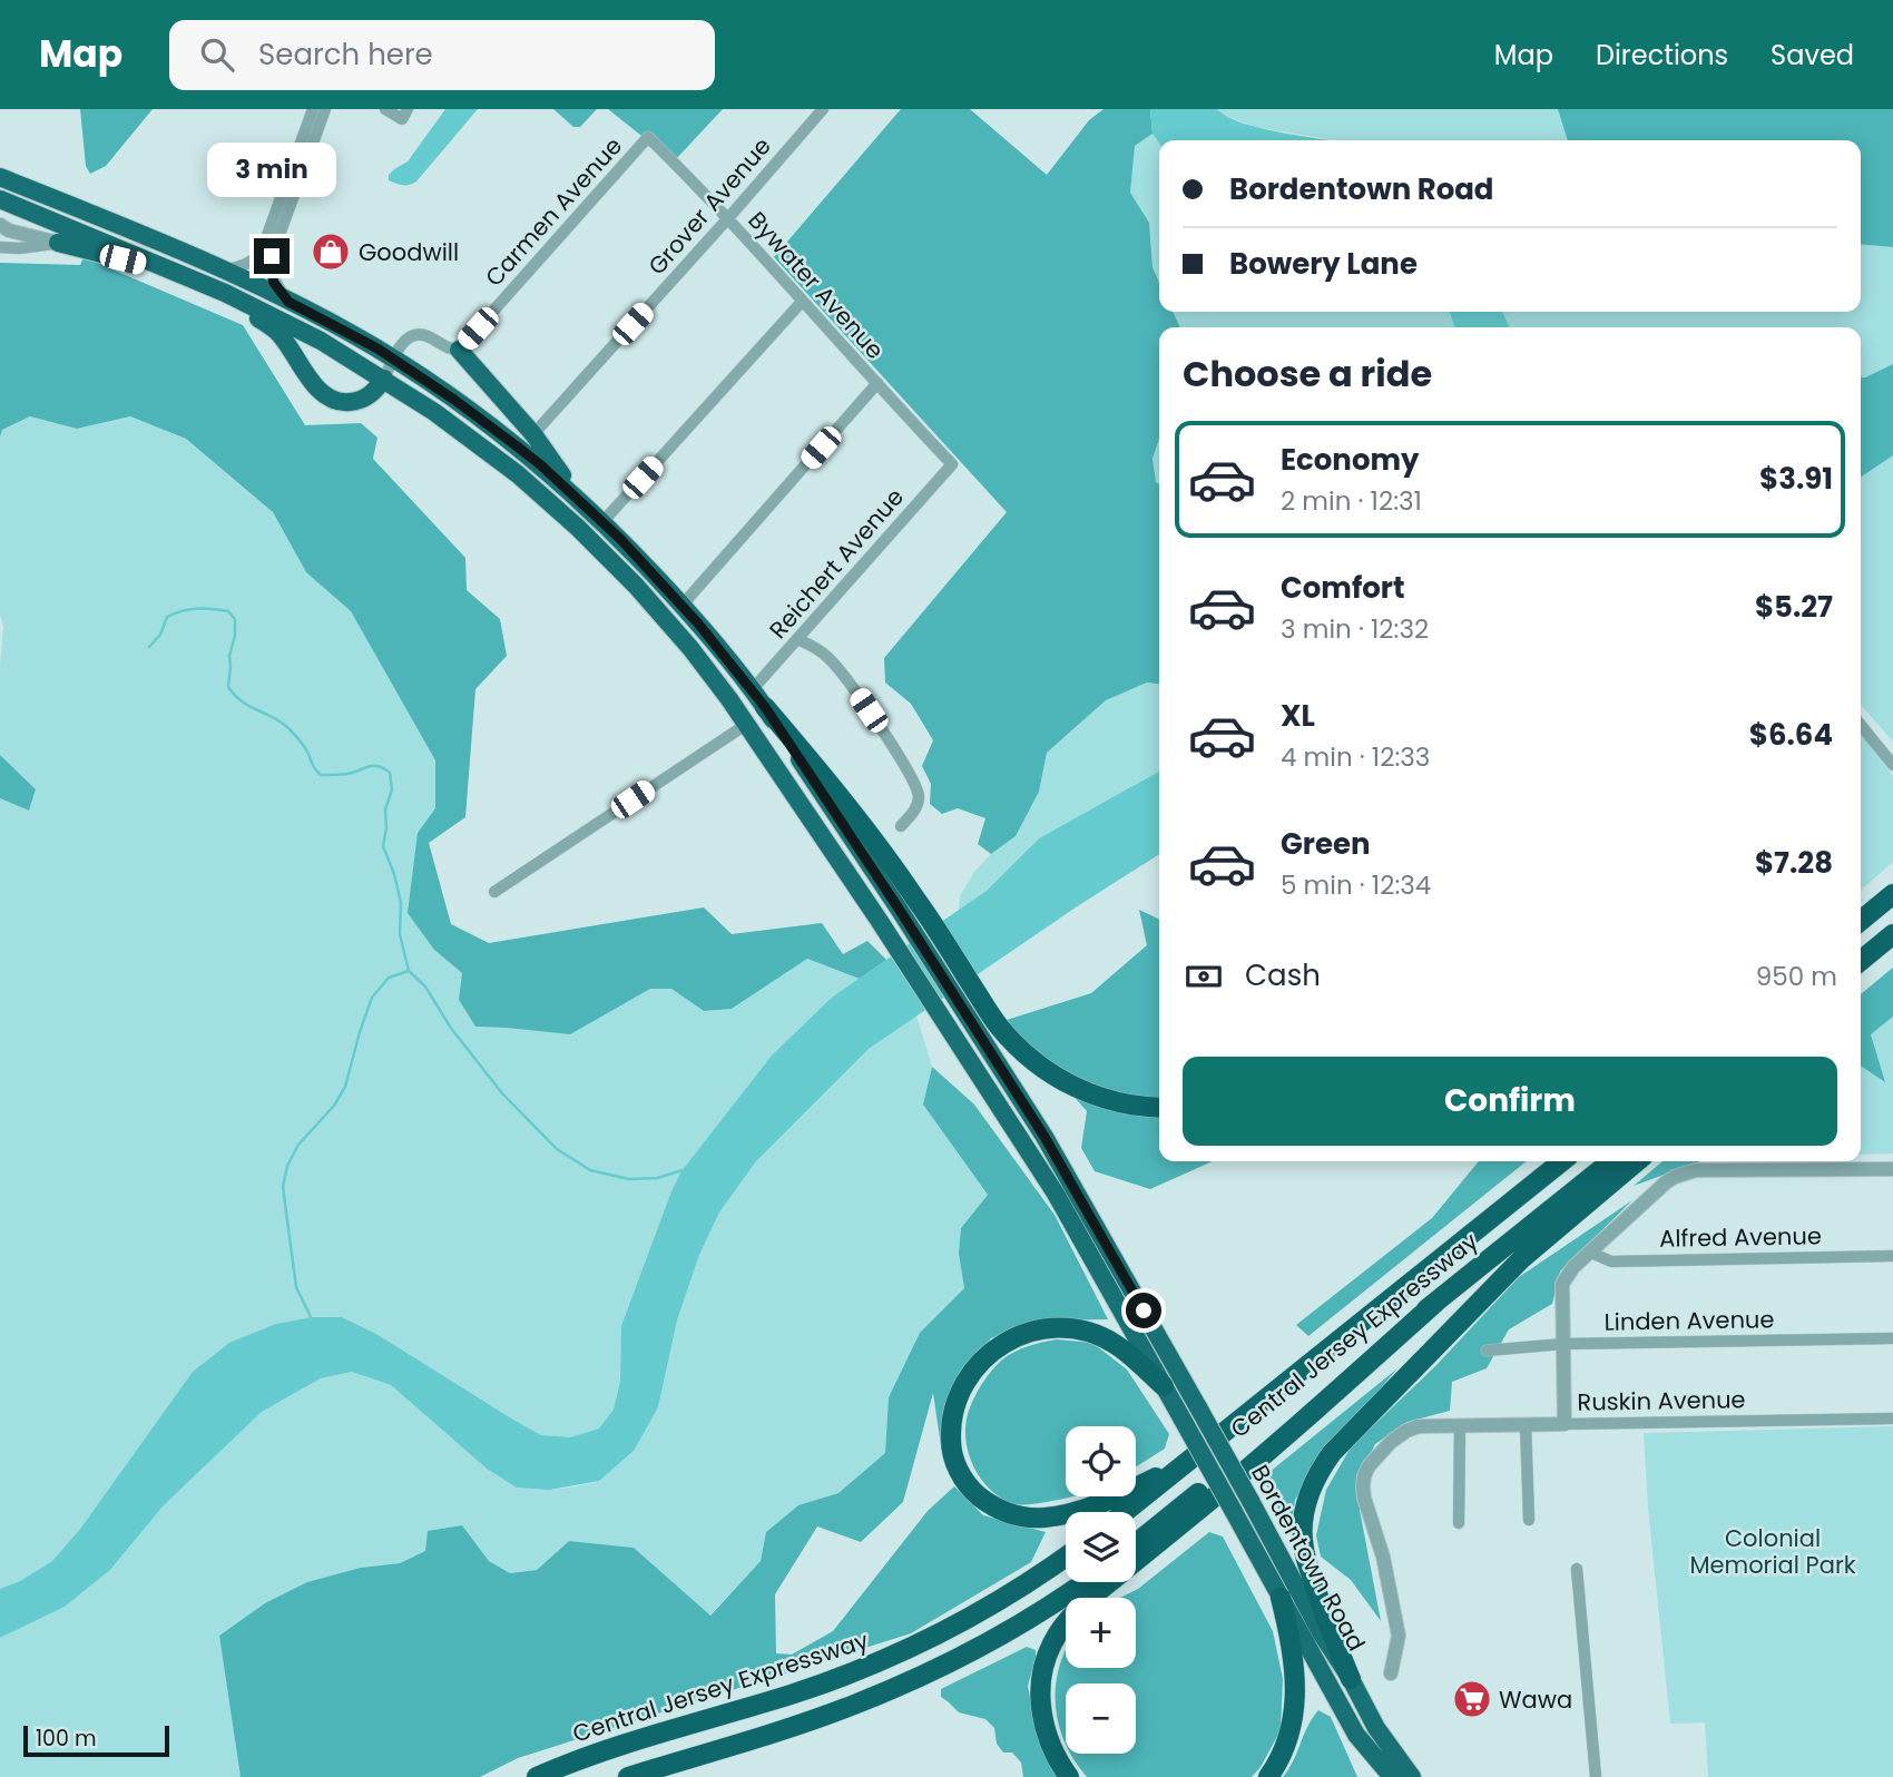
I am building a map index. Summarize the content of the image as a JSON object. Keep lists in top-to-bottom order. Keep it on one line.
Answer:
{"streets":{"highway":["Central Jersey Expressway","Bordentown Road"],"street":["Grover Avenue","Carmen Avenue","Bywater Avenue","Reichert Avenue","Alfred Avenue","Linden Avenue","Ruskin Avenue"]},"crossings":[["Grover Avenue","Bywater Avenue"],["Carmen Avenue","Bywater Avenue"],["Bywater Avenue","Reichert Avenue"]],"parks":["Colonial Memorial Park"],"places":{"shop":["Goodwill"],"supermarket":["Wawa"]},"scale_bar":"100 m","page":{"header":"Map","search":"Search here","nav":["Map","Directions","Saved"],"banner":["Bordentown Road","Bowery Lane"],"bubble":"3 min","heading":"Choose a ride","list":[{"name":"Economy","note":"2 min · 12:31","value":"$3.91"},{"name":"Comfort","note":"3 min · 12:32","value":"$5.27"},{"name":"XL","note":"4 min · 12:33","value":"$6.64"},{"name":"Green","note":"5 min · 12:34","value":"$7.28"}],"pay":["Cash","950 m"],"buttons":"Confirm","map_buttons":["+","−"],"scale":"100 m"}}
